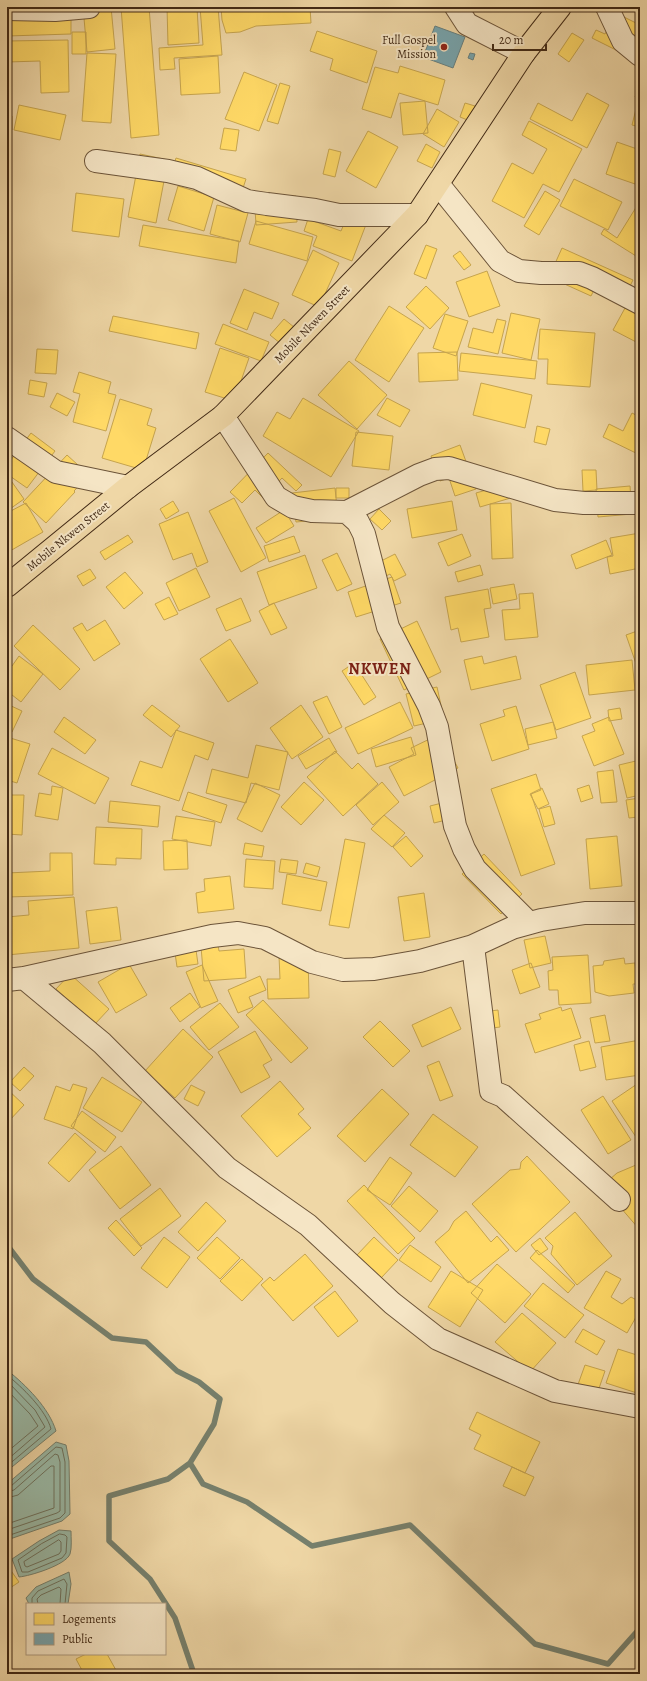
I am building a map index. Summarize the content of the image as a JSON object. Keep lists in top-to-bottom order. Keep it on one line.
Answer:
{"streets":{"highway":["Mobile Nkwen Street"]},"districts":["NKWEN"],"places":["Full Gospel Mission"],"legend":["Logements","Public"],"scale_bar":"20 m"}
